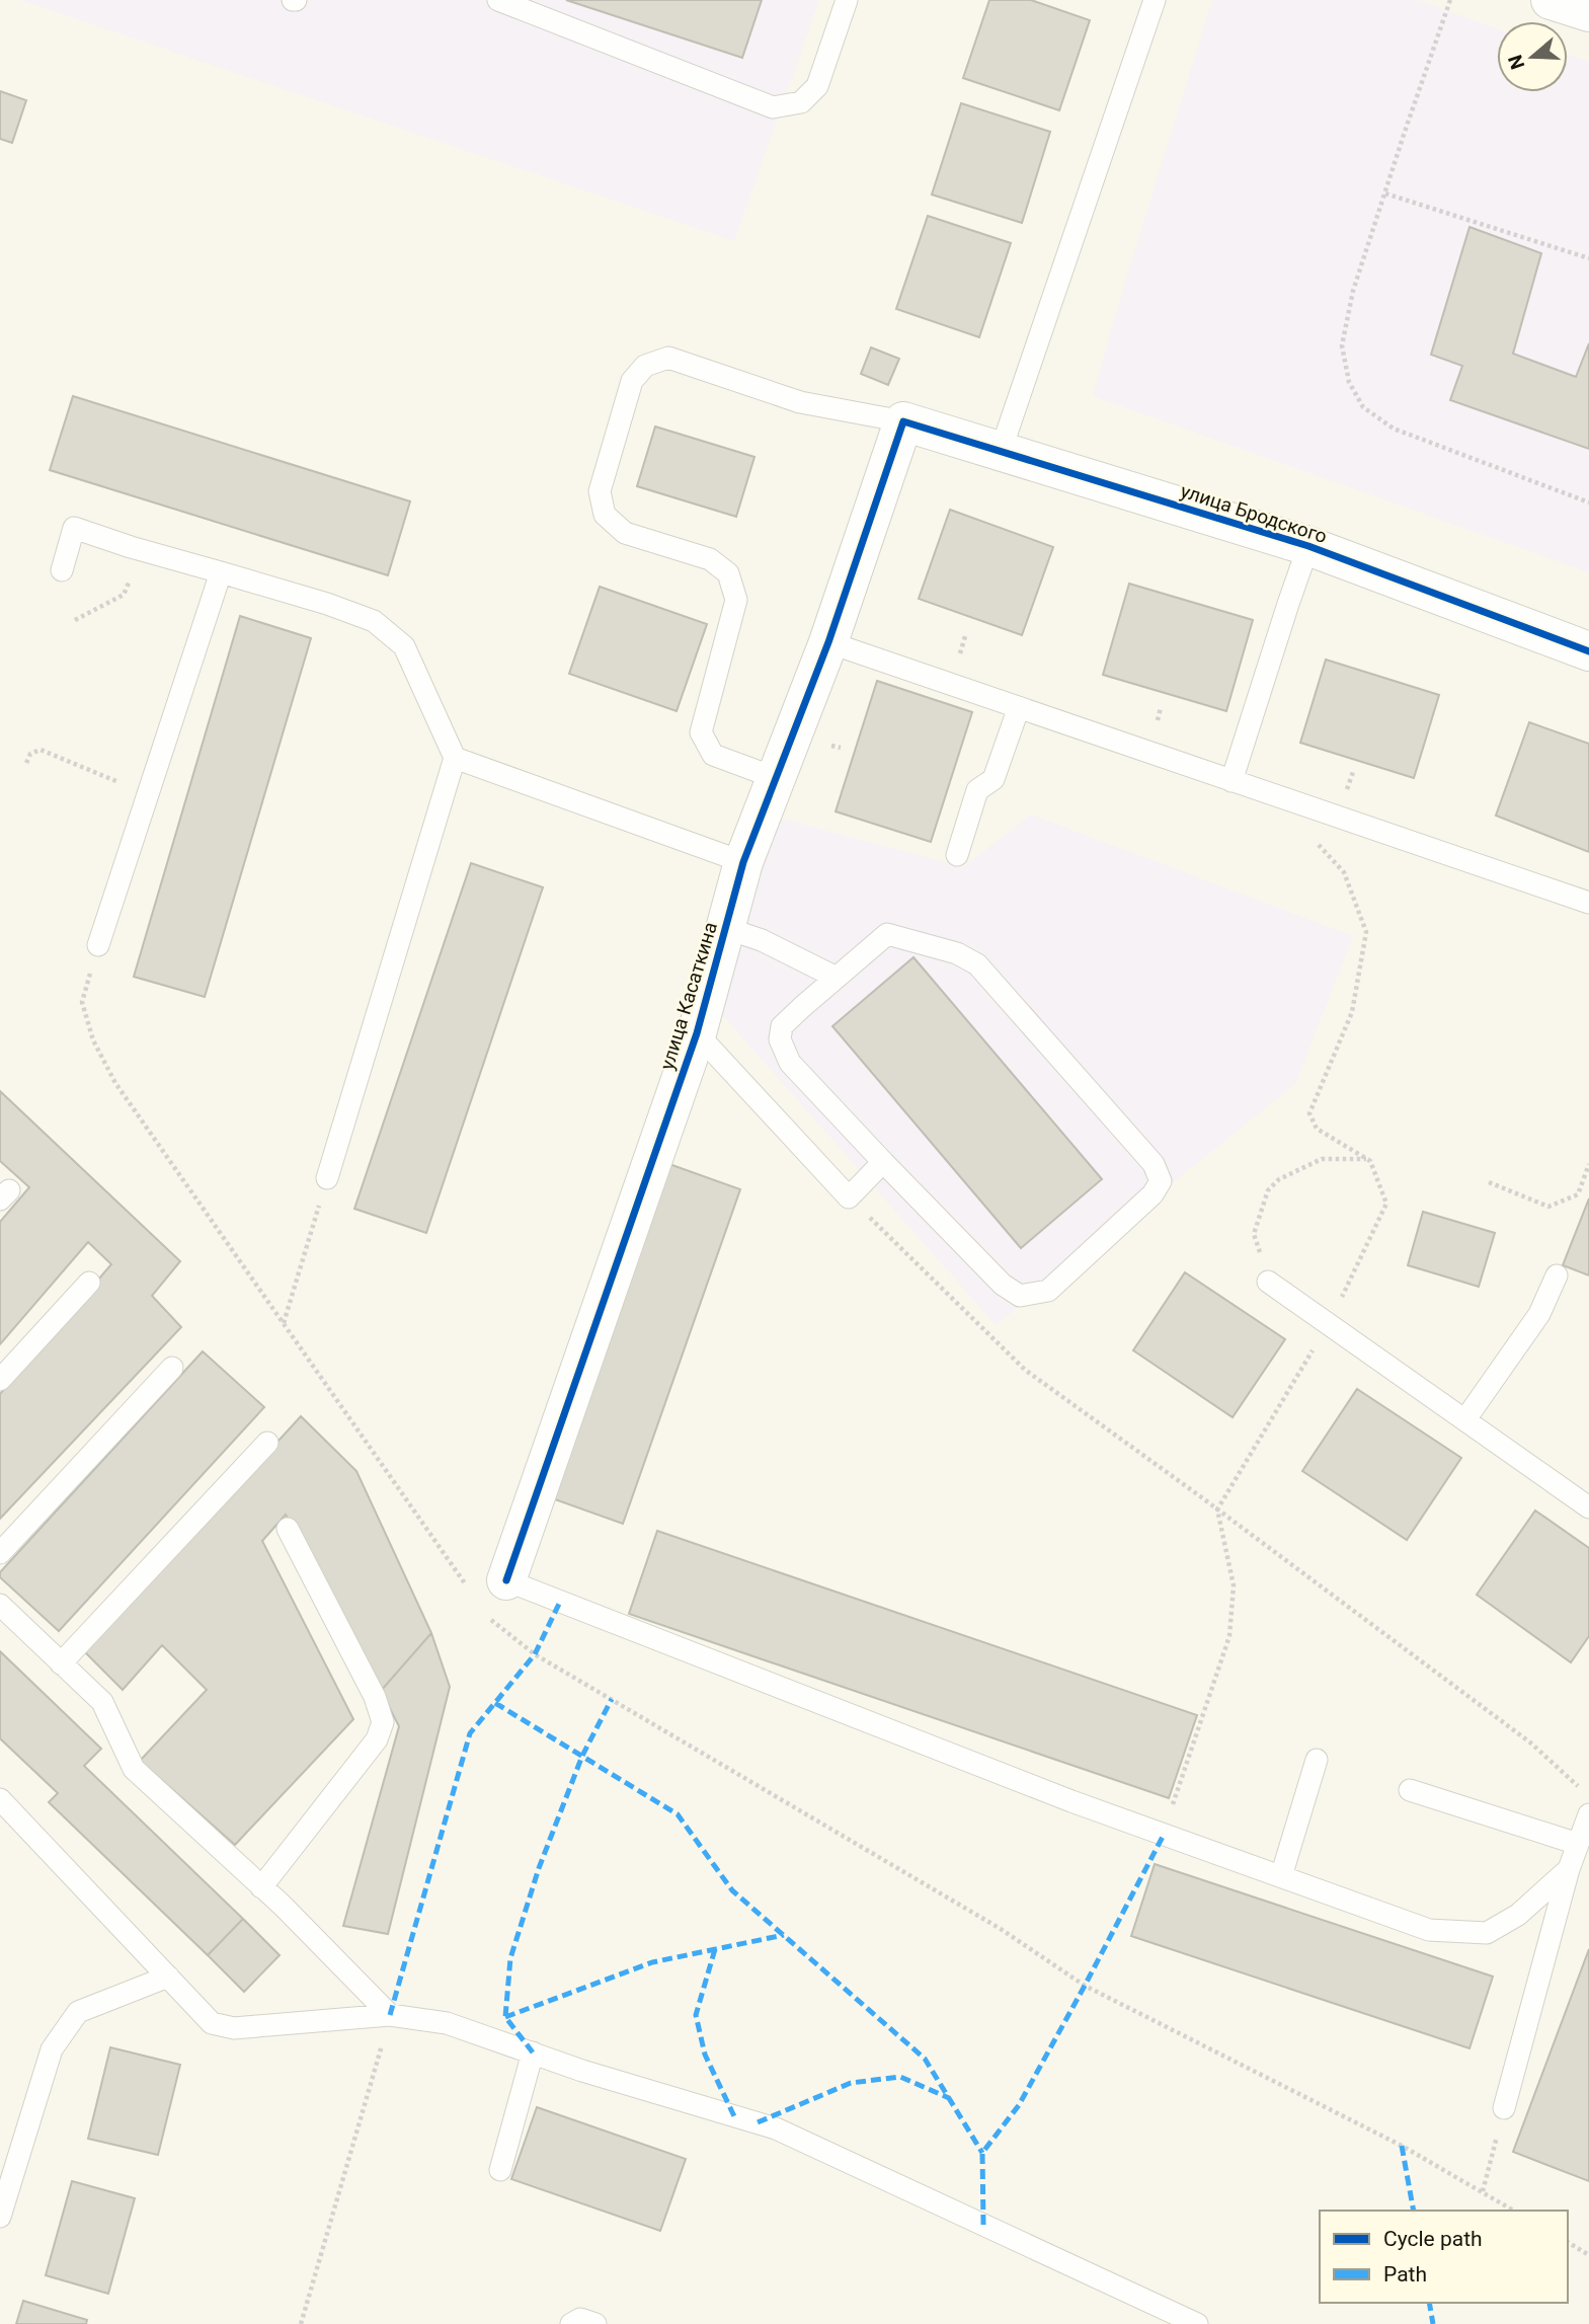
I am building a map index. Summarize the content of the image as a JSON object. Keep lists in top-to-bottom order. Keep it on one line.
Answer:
{"streets":{"street":["улица Бродского","улица Касаткина"]},"crossings":[["улица Бродского","улица Касаткина"]],"legend":["Cycle path","Path"],"north":"left"}
